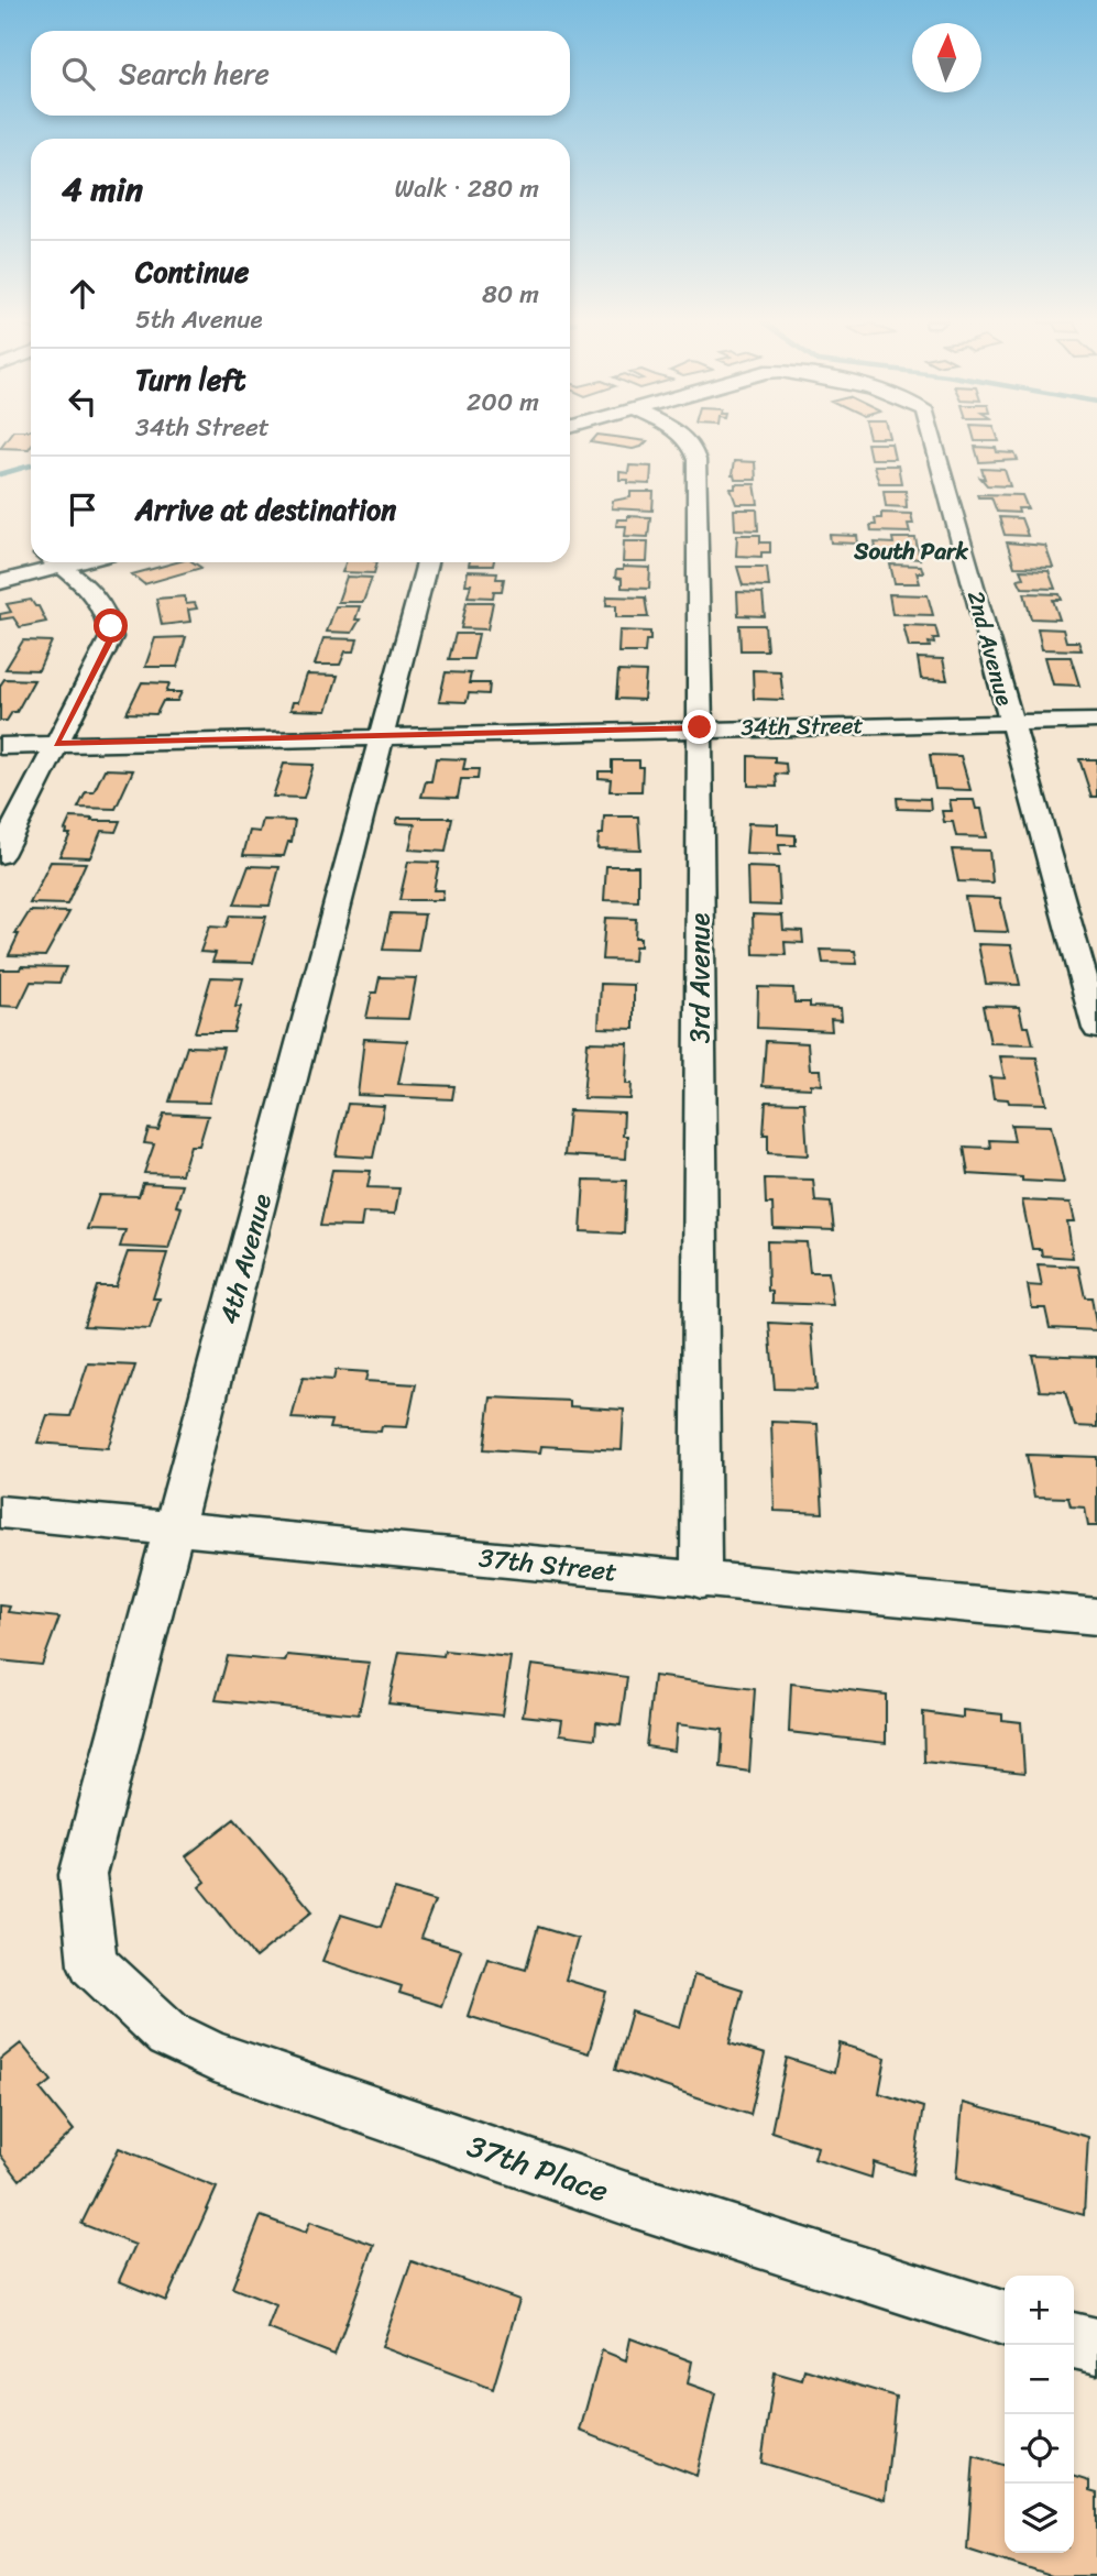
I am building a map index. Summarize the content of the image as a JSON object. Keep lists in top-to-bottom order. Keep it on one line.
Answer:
{"streets":{"street":["2nd Avenue","34th Street","3rd Avenue","4th Avenue","37th Street","37th Place"]},"crossings":[["2nd Avenue","34th Street"],["34th Street","3rd Avenue"],["34th Street","4th Avenue"],["3rd Avenue","37th Street"],["4th Avenue","37th Street"],["4th Avenue","37th Place"]],"districts":["South Park"],"north":"top","page":{"search":"Search here","heading":["4 min","Walk · 280 m"],"list":[["Continue","5th Avenue","80 m"],["Turn left","34th Street","200 m"],"Arrive at destination"],"map_buttons":["+","−"]}}
